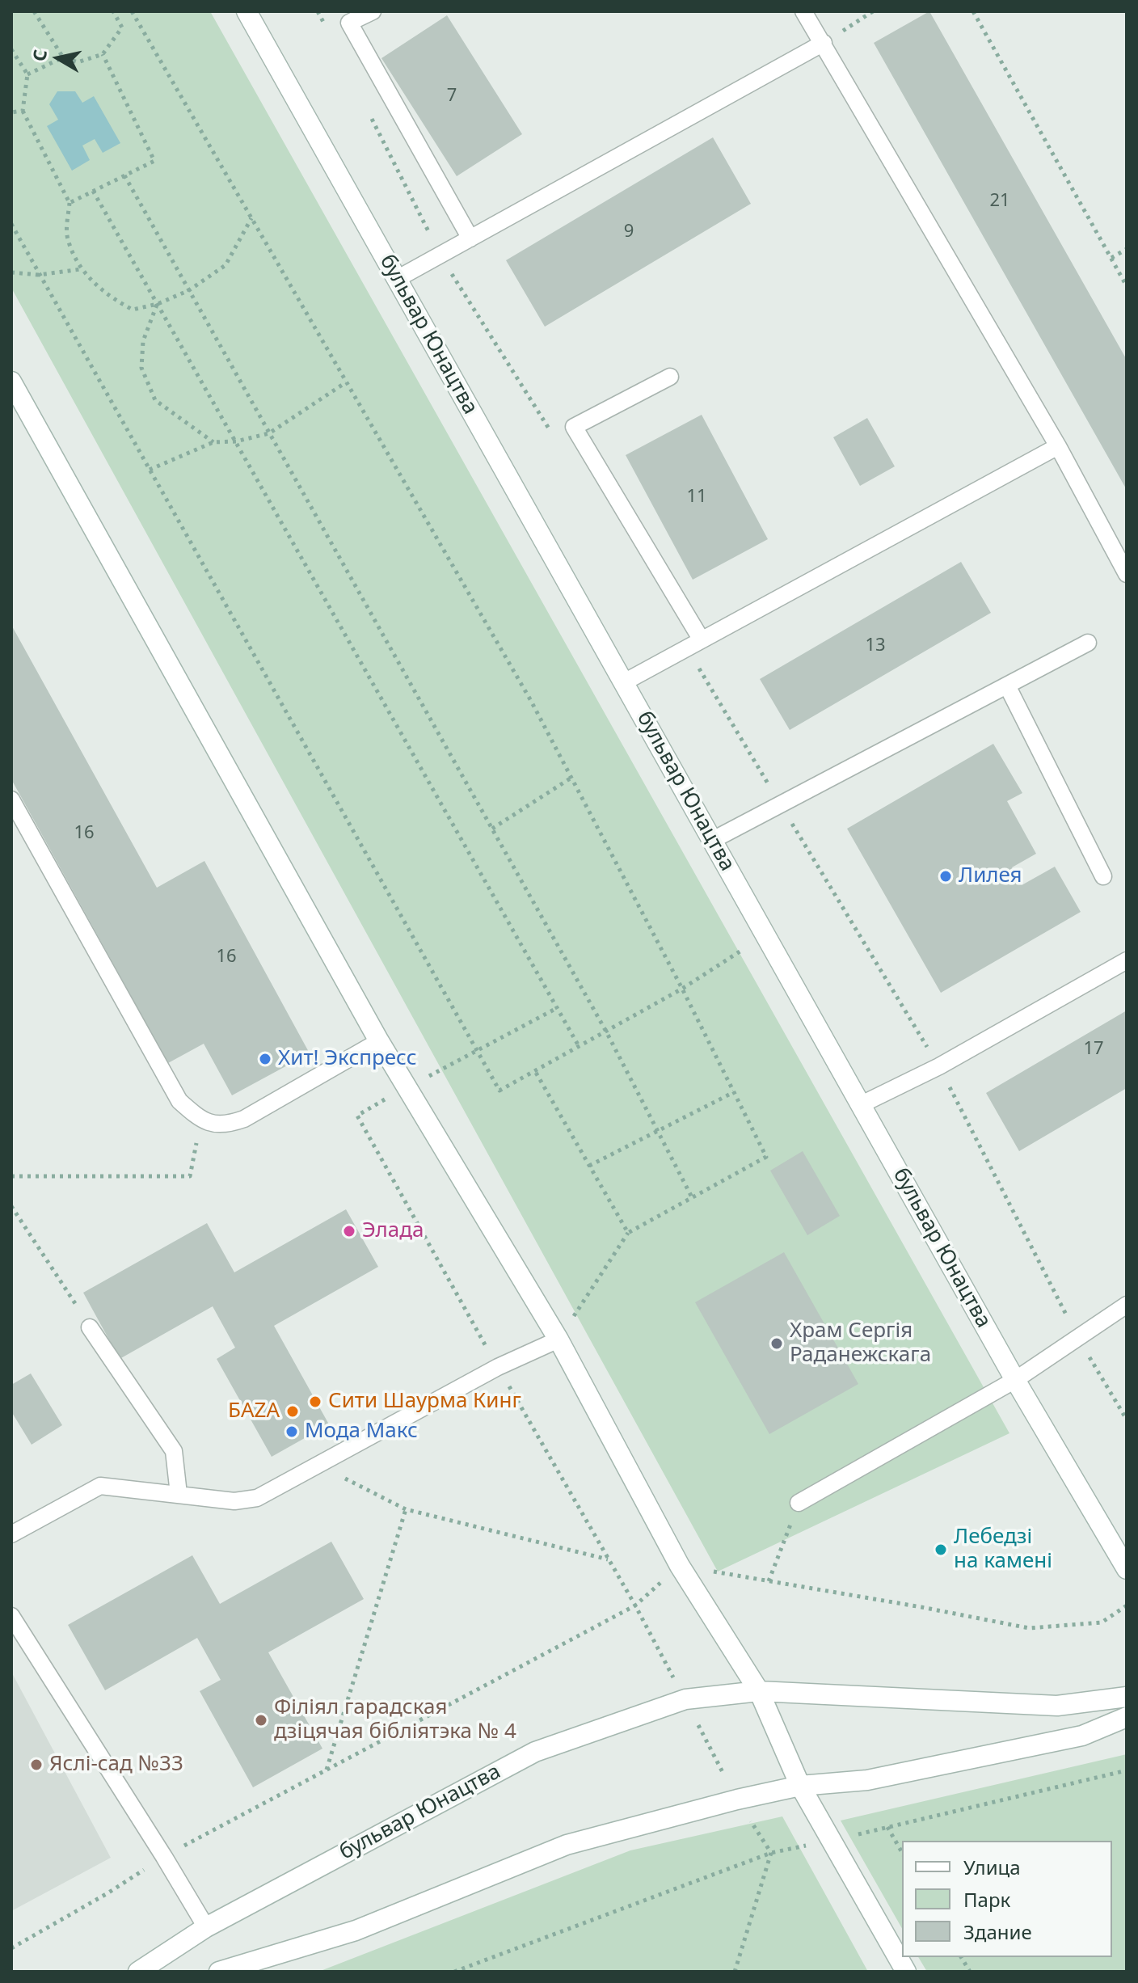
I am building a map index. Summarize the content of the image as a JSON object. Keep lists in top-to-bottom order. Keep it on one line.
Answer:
{"streets":{"street":["бульвар Юнацтва"]},"places":["Лилея","Хит! Экспресс","Элада","Храм Сергія Раданежскага","Сити Шаурма Кинг","БАZA","Мода Макс","Лебедзі на камені","Філіял гарадская дзіцячая бібліятэка № 4","Яслі-сад №33"],"house_numbers":["7","21","9","11","13","16","16","17"],"legend":["Улица","Парк","Здание"],"north":"left"}
